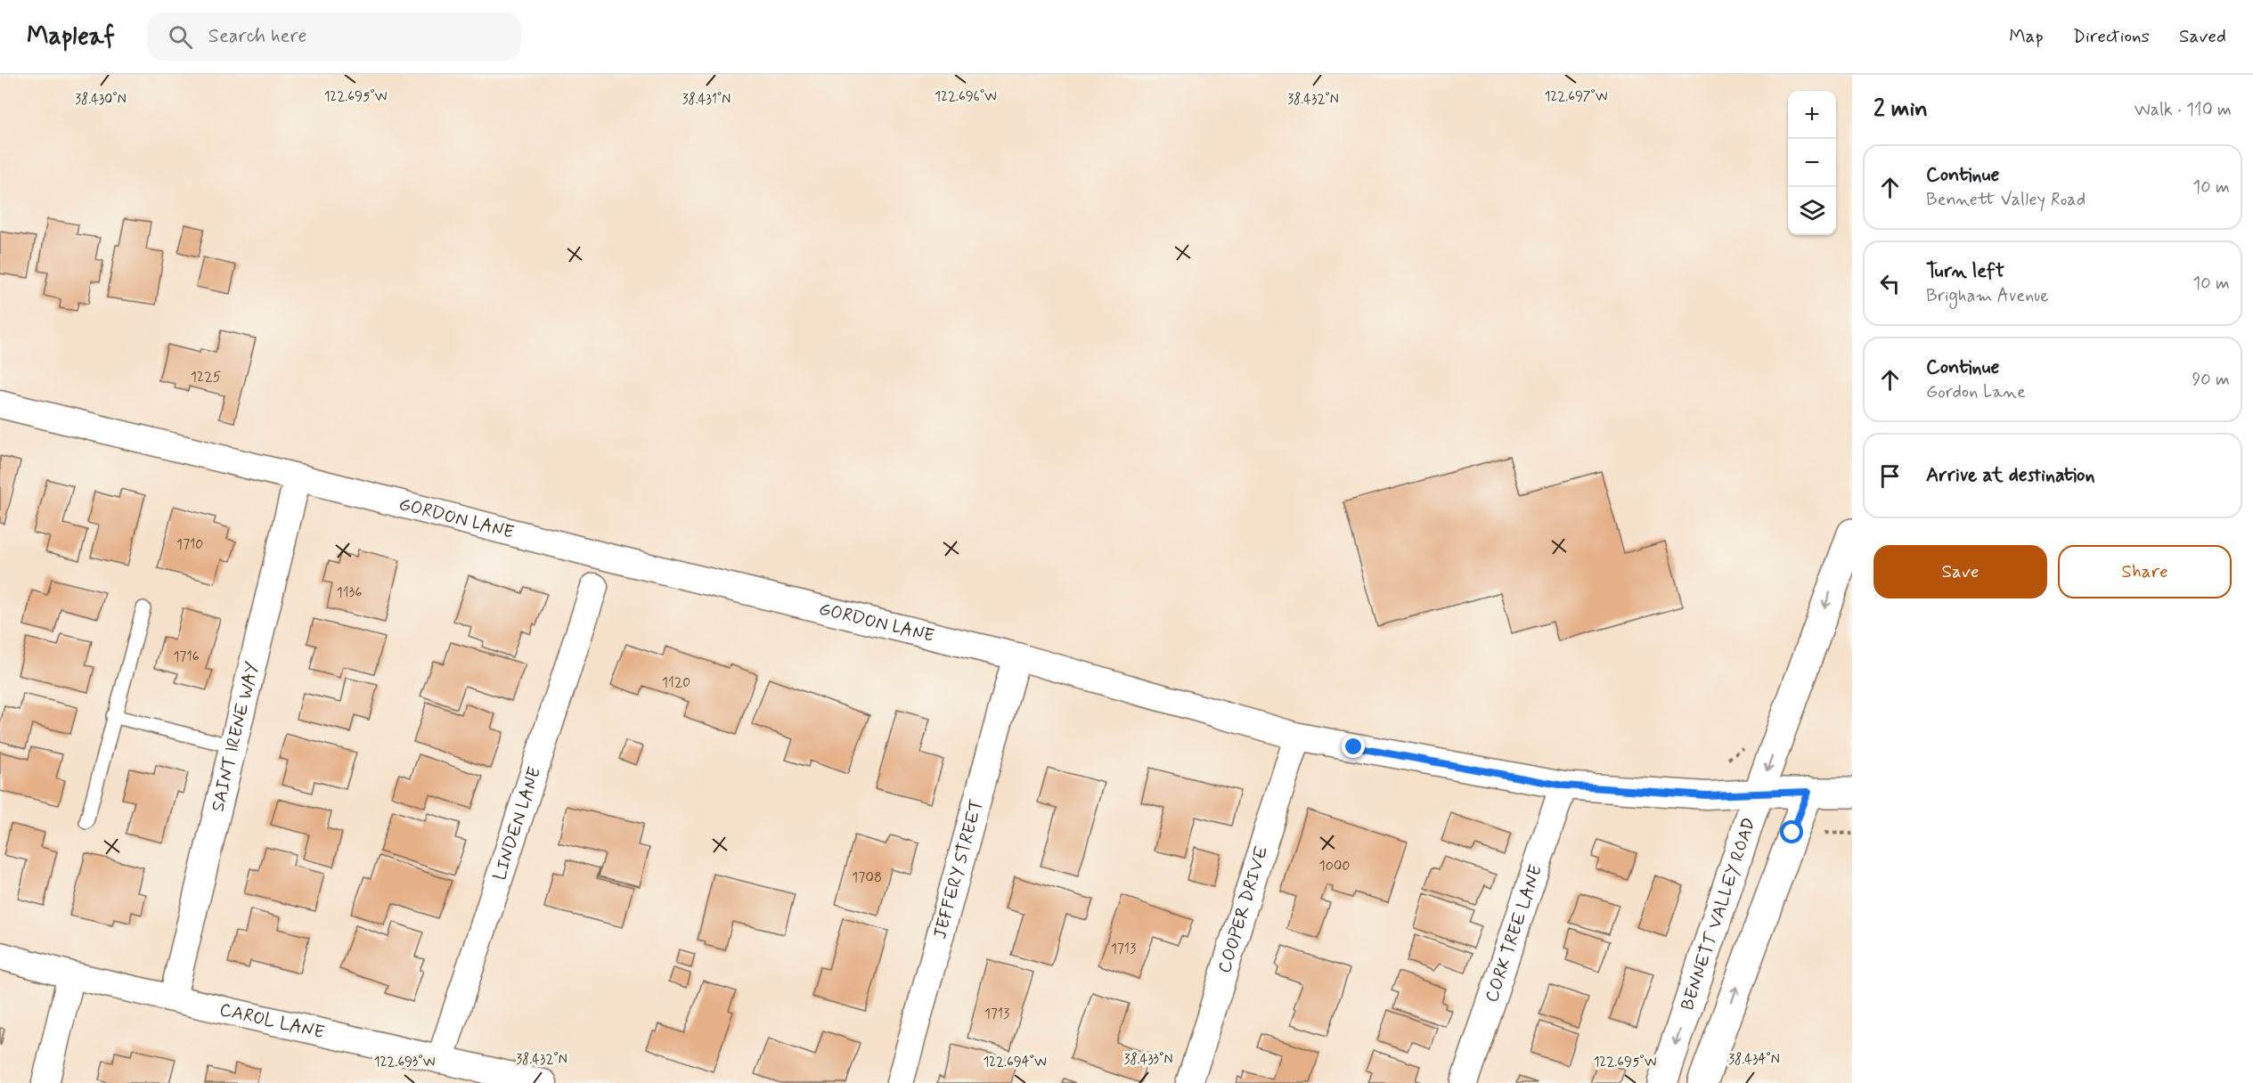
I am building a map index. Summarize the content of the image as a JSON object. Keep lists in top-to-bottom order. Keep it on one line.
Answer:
{"streets":{"street":["GORDON LANE","SAINT IRENE WAY","LINDEN LANE","JEFFERY STREET","COOPER DRIVE","BENNETT VALLEY ROAD","CORK TREE LANE","CAROL LANE"]},"crossings":[["GORDON LANE","SAINT IRENE WAY"],["GORDON LANE","JEFFERY STREET"],["GORDON LANE","COOPER DRIVE"],["GORDON LANE","BENNETT VALLEY ROAD"],["GORDON LANE","CORK TREE LANE"],["SAINT IRENE WAY","CAROL LANE"],["LINDEN LANE","CAROL LANE"]],"house_numbers":["1225","1710","1136","1716","1120","1000","1708","1713","1713"],"page":{"header":"Mapleaf","search":"Search here","nav":["Map","Directions","Saved"],"heading":["2 min","Walk · 110 m"],"map_buttons":["+","−"],"list":[["Continue","Bennett Valley Road","10 m"],["Turn left","Brigham Avenue","10 m"],["Continue","Gordon Lane","90 m"],"Arrive at destination"],"buttons":["Save","Share"]},"coordinates":["122.697°W","122.695°W","122.696°W","38.430°N","38.431°N","38.432°N","38.433°N","38.434°N","122.693°W","122.694°W"]}
